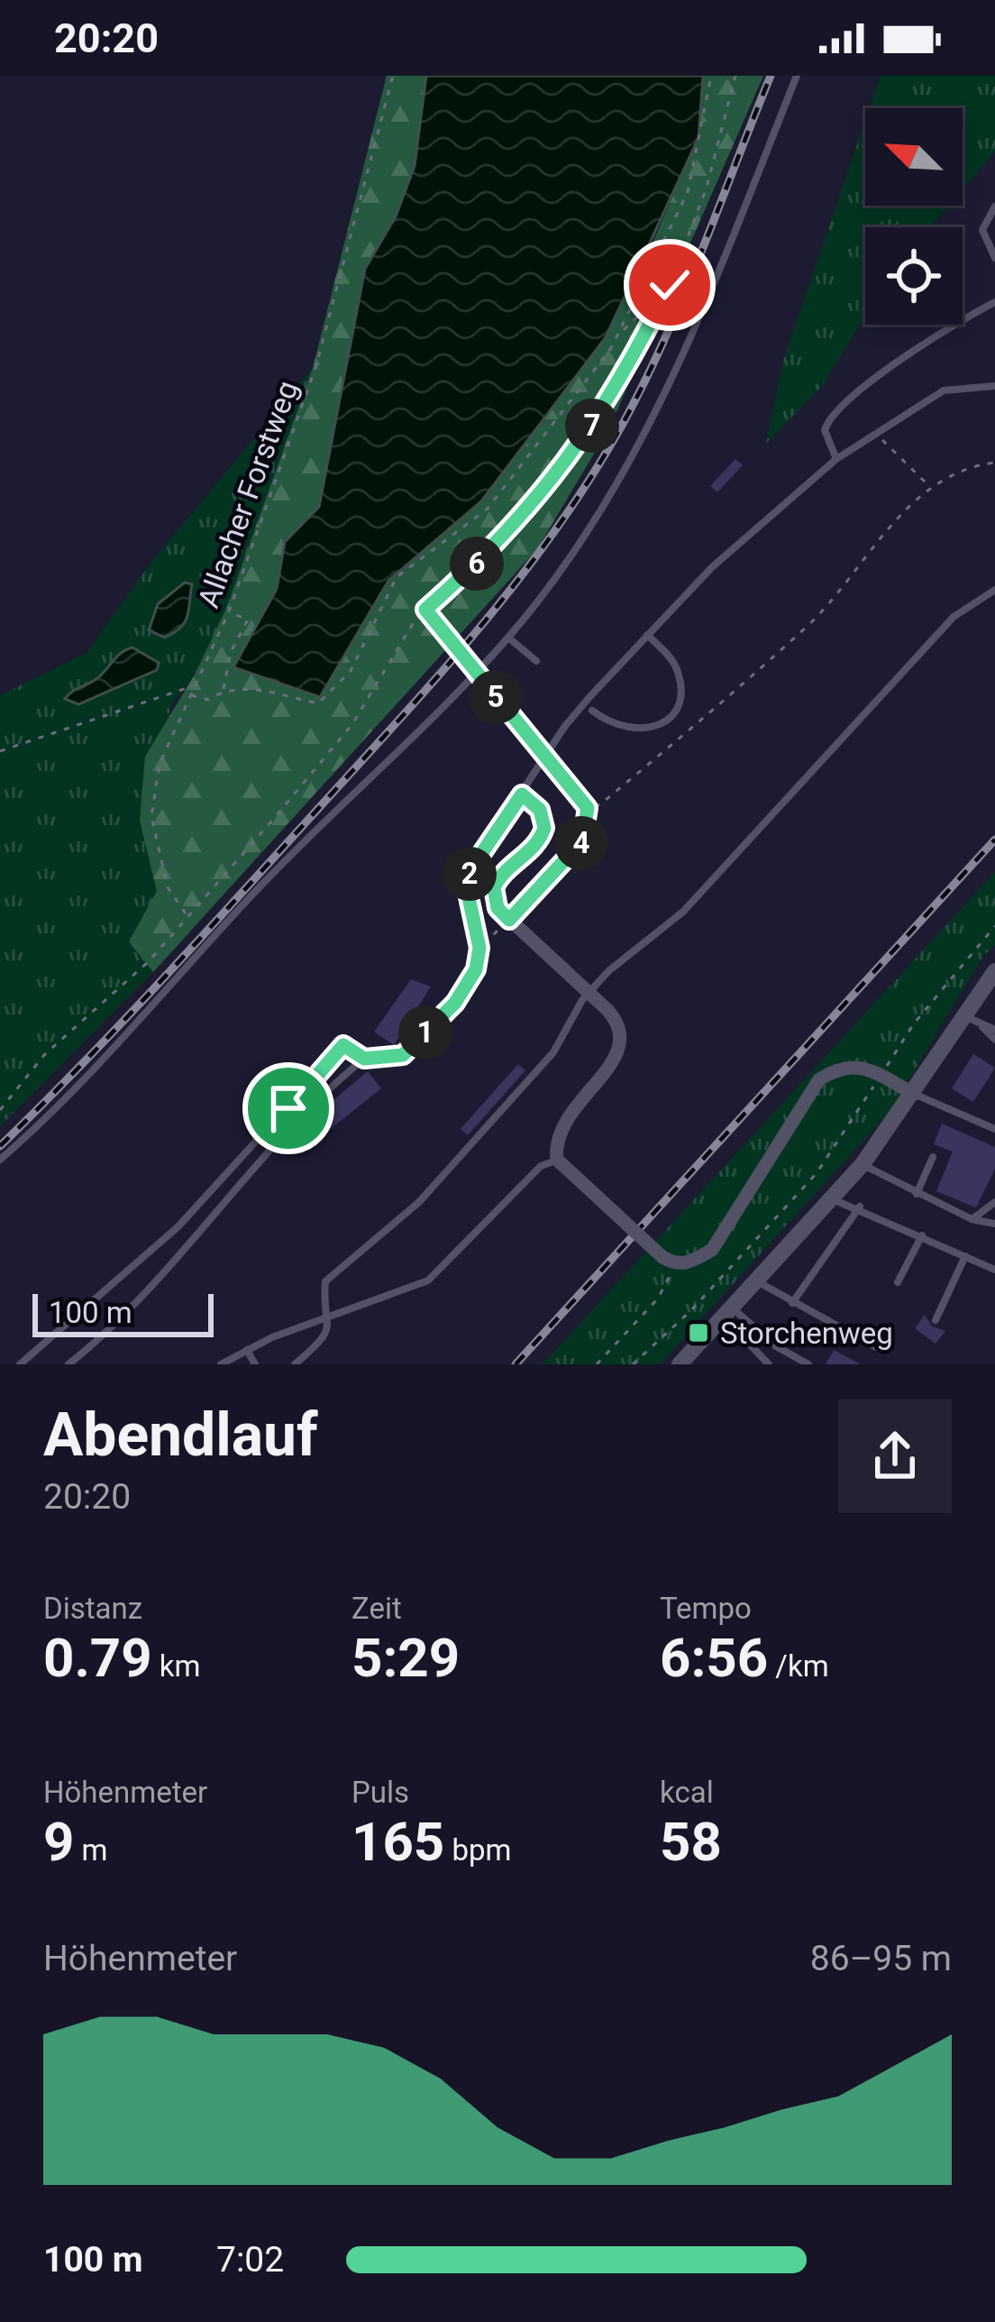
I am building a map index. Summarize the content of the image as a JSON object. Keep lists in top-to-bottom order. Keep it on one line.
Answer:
{"streets":{"path":["Allacher Forstweg"]},"places":{"transit":["Storchenweg"]},"scale_bar":"100 m","north":"top left","page":{"status":"20:20","pins":["7","6","5","4","2","1"],"scale":"100 m","heading":["Abendlauf","20:20"],"stats":[["Distanz","0.79 km"],["Zeit","5:29"],["Tempo","6:56 /km"],["Höhenmeter","9 m"],["Puls","165 bpm"],["kcal","58"]],"chart":["Höhenmeter","86–95 m"],"list":[{"name":"100 m","note":"7:02"}]}}
